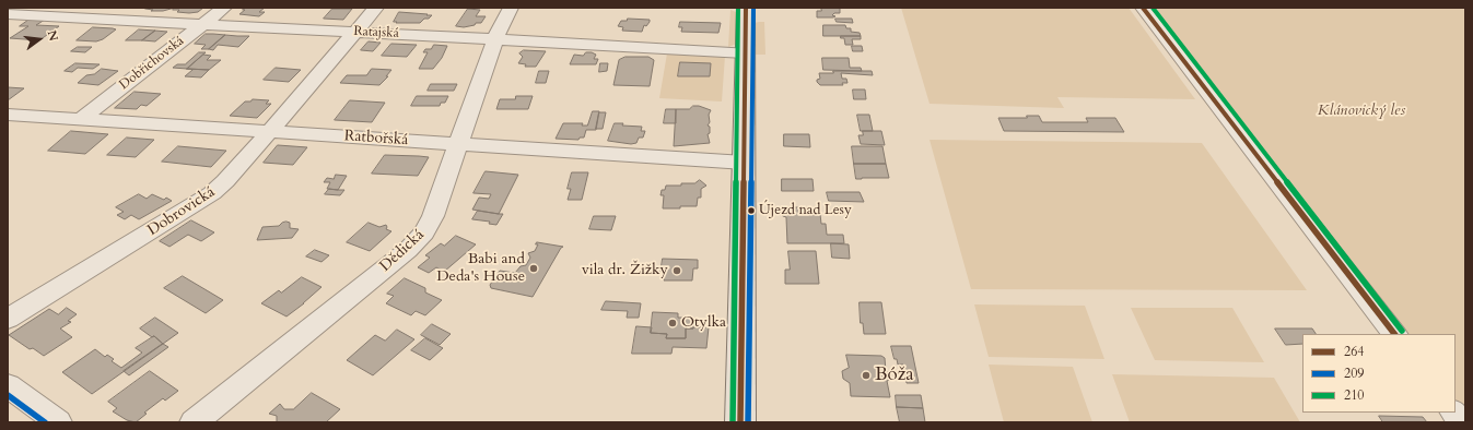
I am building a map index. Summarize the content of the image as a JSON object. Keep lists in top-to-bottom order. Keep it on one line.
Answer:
{"streets":{"street":["Ratajská","Dobřichovská","Ratbořská","Dobrovická","Dědická"]},"crossings":[["Ratajská","Dobřichovská"],["Ratajská","Dobrovická"],["Ratajská","Dědická"],["Dobřichovská","Ratbořská"],["Ratbořská","Dobrovická"],["Ratbořská","Dědická"]],"parks":["Klánovický les"],"places":["Újezd nad Lesy","Babi and Deda's House","vila dr. Žižky","Otylka","Bóža"],"lines":["transit line 264","transit line 209","transit line 210"],"legend":["264","209","210"],"north":"right"}
